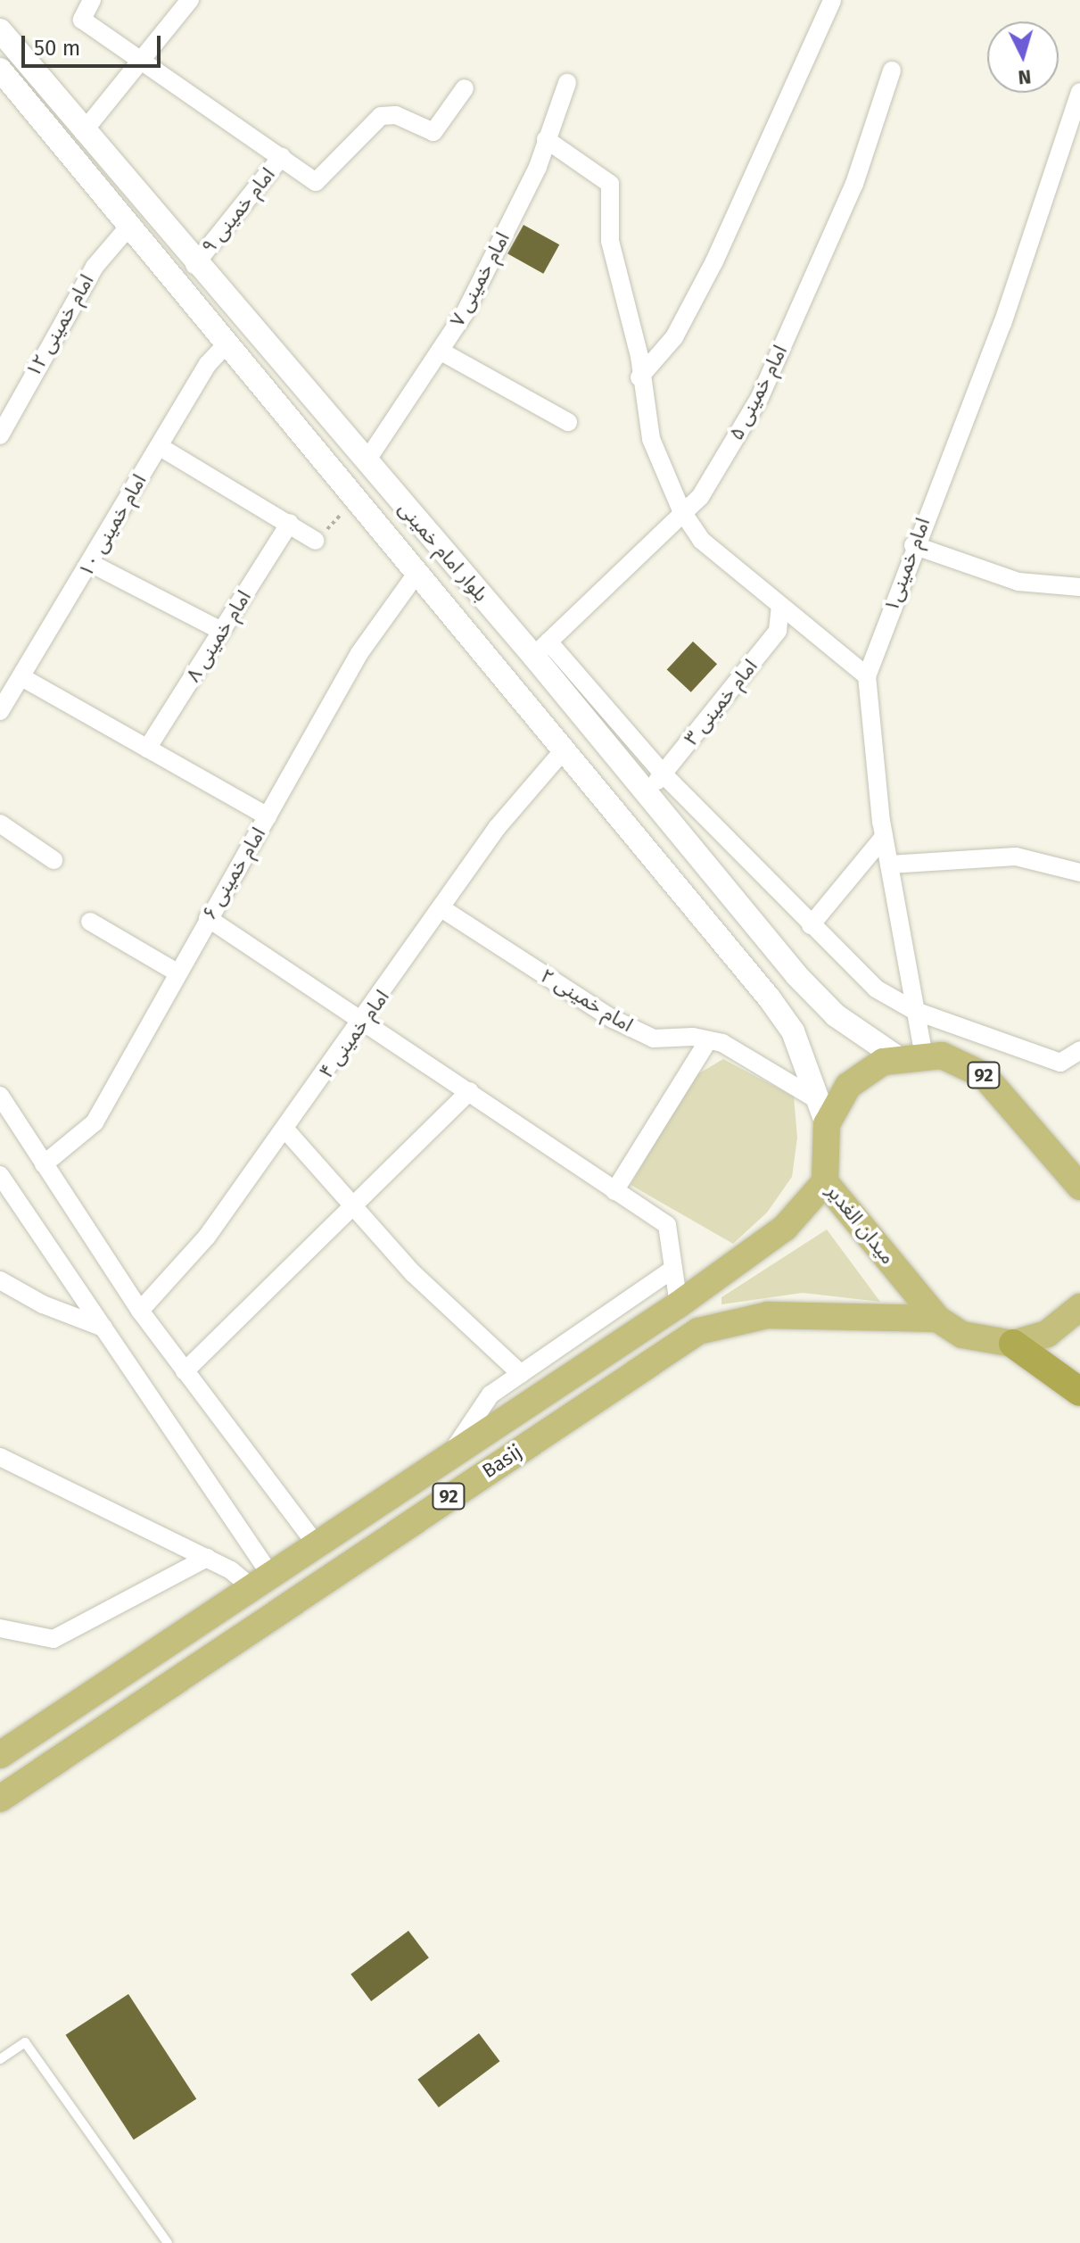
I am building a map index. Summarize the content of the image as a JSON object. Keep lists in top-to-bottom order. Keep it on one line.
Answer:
{"streets":{"highway":["92"],"main road":["بلوار امام خمینی","میدان الغدیر","Basij"],"street":["امام خمینی ۹","امام خمینی ۷","امام خمینی ۱۲","امام خمینی ۵","امام خمینی ۱۰","امام خمینی۱","امام خمینی ۸","امام خمینی ۳","امام خمینی ۶","امام خمینی ۲","امام خمینی ۴"]},"crossings":[["امام خمینی ۹","بلوار امام خمینی"],["امام خمینی ۷","بلوار امام خمینی"],["امام خمینی ۱۲","بلوار امام خمینی"],["امام خمینی ۵","بلوار امام خمینی"],["امام خمینی ۱۰","بلوار امام خمینی"],["بلوار امام خمینی","امام خمینی۱"],["بلوار امام خمینی","امام خمینی ۳"],["بلوار امام خمینی","امام خمینی ۶"],["بلوار امام خمینی","امام خمینی ۲"],["بلوار امام خمینی","امام خمینی ۴"],["بلوار امام خمینی","92"],["بلوار امام خمینی","میدان الغدیر"],["امام خمینی۱","92"],["امام خمینی۱","میدان الغدیر"],["امام خمینی ۲","امام خمینی ۴"],["امام خمینی ۲","میدان الغدیر"],["92","میدان الغدیر"],["میدان الغدیر","Basij"]],"scale_bar":"50 m","north":"bottom"}
